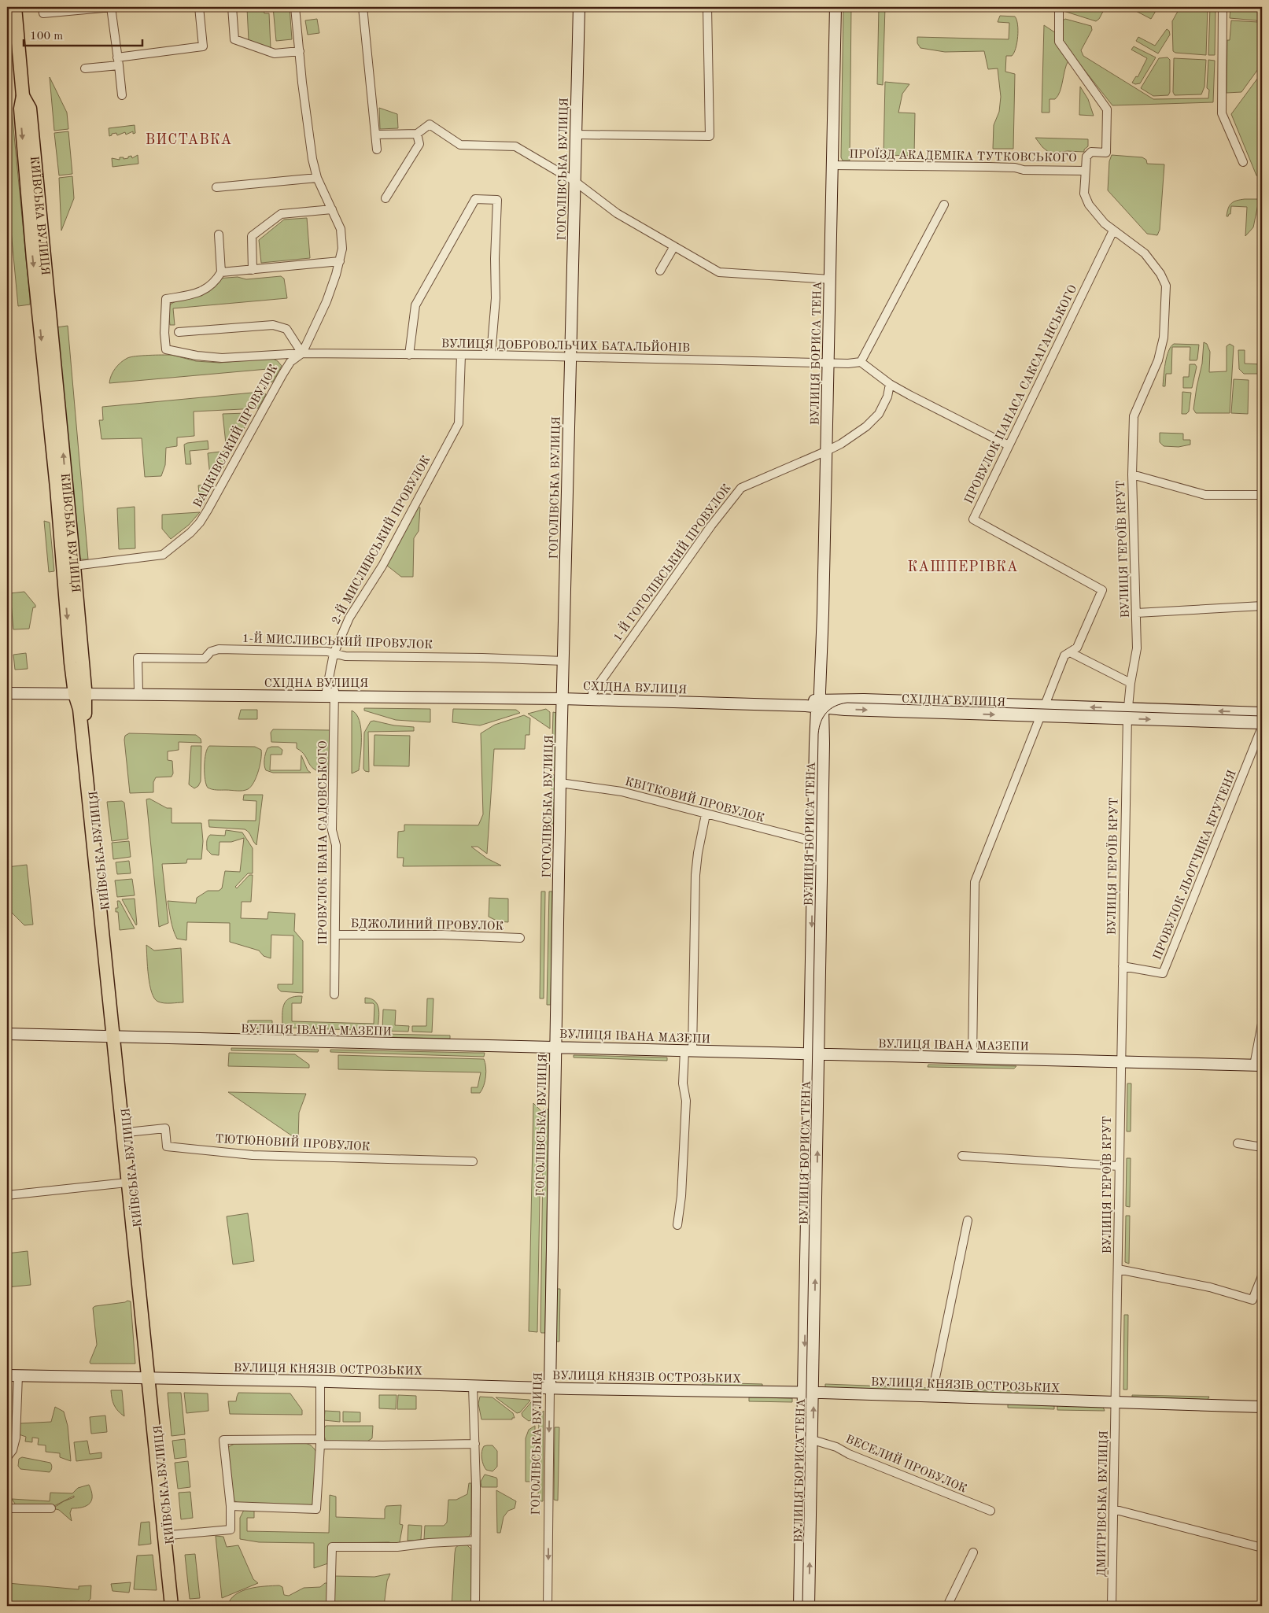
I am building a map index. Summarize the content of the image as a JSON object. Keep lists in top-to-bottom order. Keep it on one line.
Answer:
{"streets":{"main road":["КИЇВСЬКА ВУЛИЦЯ"],"street":["ПРОЇЗД АКАДЕМІКА ТУТКОВСЬКОГО","ГОГОЛІВСЬКА ВУЛИЦЯ","ВУЛИЦЯ ДОБРОВОЛЬЧИХ БАТАЛЬЙОНІВ","ВУЛИЦЯ БОРИСА ТЕНА","ПРОВУЛОК ПАНАСА САКСАГАНСЬКОГО","ВАЦКІВСЬКИЙ ПРОВУЛОК","2-Й МИСЛИВСЬКИЙ ПРОВУЛОК","ВУЛИЦЯ ГЕРОЇВ КРУТ","1-Й ГОГОЛІВСЬКИЙ ПРОВУЛОК","1-Й МИСЛИВСЬКИЙ ПРОВУЛОК","СХІДНА ВУЛИЦЯ","КВІТКОВИЙ ПРОВУЛОК","ПРОВУЛОК ІВАНА САДОВСЬКОГО","ПРОВУЛОК ЛЬОТЧИКА КРУТЕНЯ","БДЖОЛИНИЙ ПРОВУЛОК","ВУЛИЦЯ ІВАНА МАЗЕПИ","ТЮТЮНОВИЙ ПРОВУЛОК","ВУЛИЦЯ КНЯЗІВ ОСТРОЗЬКИХ","ВЕСЕЛИЙ ПРОВУЛОК","ДМИТРІВСЬКА ВУЛИЦЯ"]},"crossings":[["ПРОЇЗД АКАДЕМІКА ТУТКОВСЬКОГО","ВУЛИЦЯ БОРИСА ТЕНА"],["ПРОЇЗД АКАДЕМІКА ТУТКОВСЬКОГО","ВУЛИЦЯ ГЕРОЇВ КРУТ"],["ГОГОЛІВСЬКА ВУЛИЦЯ","ВУЛИЦЯ ДОБРОВОЛЬЧИХ БАТАЛЬЙОНІВ"],["ГОГОЛІВСЬКА ВУЛИЦЯ","1-Й МИСЛИВСЬКИЙ ПРОВУЛОК"],["ГОГОЛІВСЬКА ВУЛИЦЯ","СХІДНА ВУЛИЦЯ"],["ГОГОЛІВСЬКА ВУЛИЦЯ","КВІТКОВИЙ ПРОВУЛОК"],["ГОГОЛІВСЬКА ВУЛИЦЯ","ВУЛИЦЯ ІВАНА МАЗЕПИ"],["ГОГОЛІВСЬКА ВУЛИЦЯ","ВУЛИЦЯ КНЯЗІВ ОСТРОЗЬКИХ"],["КИЇВСЬКА ВУЛИЦЯ","ВАЦКІВСЬКИЙ ПРОВУЛОК"],["КИЇВСЬКА ВУЛИЦЯ","СХІДНА ВУЛИЦЯ"],["КИЇВСЬКА ВУЛИЦЯ","ВУЛИЦЯ ІВАНА МАЗЕПИ"],["КИЇВСЬКА ВУЛИЦЯ","ТЮТЮНОВИЙ ПРОВУЛОК"],["КИЇВСЬКА ВУЛИЦЯ","ВУЛИЦЯ КНЯЗІВ ОСТРОЗЬКИХ"],["ВУЛИЦЯ ДОБРОВОЛЬЧИХ БАТАЛЬЙОНІВ","ВУЛИЦЯ БОРИСА ТЕНА"],["ВУЛИЦЯ ДОБРОВОЛЬЧИХ БАТАЛЬЙОНІВ","ВАЦКІВСЬКИЙ ПРОВУЛОК"],["ВУЛИЦЯ ДОБРОВОЛЬЧИХ БАТАЛЬЙОНІВ","2-Й МИСЛИВСЬКИЙ ПРОВУЛОК"],["ВУЛИЦЯ БОРИСА ТЕНА","1-Й ГОГОЛІВСЬКИЙ ПРОВУЛОК"],["ВУЛИЦЯ БОРИСА ТЕНА","СХІДНА ВУЛИЦЯ"],["ВУЛИЦЯ БОРИСА ТЕНА","КВІТКОВИЙ ПРОВУЛОК"],["ВУЛИЦЯ БОРИСА ТЕНА","ВУЛИЦЯ ІВАНА МАЗЕПИ"],["ВУЛИЦЯ БОРИСА ТЕНА","ВУЛИЦЯ КНЯЗІВ ОСТРОЗЬКИХ"],["ВУЛИЦЯ БОРИСА ТЕНА","ВЕСЕЛИЙ ПРОВУЛОК"],["ПРОВУЛОК ПАНАСА САКСАГАНСЬКОГО","ВУЛИЦЯ ГЕРОЇВ КРУТ"],["ПРОВУЛОК ПАНАСА САКСАГАНСЬКОГО","СХІДНА ВУЛИЦЯ"],["ПРОВУЛОК ПАНАСА САКСАГАНСЬКОГО","ВУЛИЦЯ ІВАНА МАЗЕПИ"],["2-Й МИСЛИВСЬКИЙ ПРОВУЛОК","1-Й МИСЛИВСЬКИЙ ПРОВУЛОК"],["2-Й МИСЛИВСЬКИЙ ПРОВУЛОК","СХІДНА ВУЛИЦЯ"],["2-Й МИСЛИВСЬКИЙ ПРОВУЛОК","ПРОВУЛОК ІВАНА САДОВСЬКОГО"],["ВУЛИЦЯ ГЕРОЇВ КРУТ","СХІДНА ВУЛИЦЯ"],["ВУЛИЦЯ ГЕРОЇВ КРУТ","ПРОВУЛОК ЛЬОТЧИКА КРУТЕНЯ"],["ВУЛИЦЯ ГЕРОЇВ КРУТ","ВУЛИЦЯ ІВАНА МАЗЕПИ"],["ВУЛИЦЯ ГЕРОЇВ КРУТ","ВУЛИЦЯ КНЯЗІВ ОСТРОЗЬКИХ"],["ВУЛИЦЯ ГЕРОЇВ КРУТ","ДМИТРІВСЬКА ВУЛИЦЯ"],["1-Й ГОГОЛІВСЬКИЙ ПРОВУЛОК","СХІДНА ВУЛИЦЯ"],["1-Й МИСЛИВСЬКИЙ ПРОВУЛОК","СХІДНА ВУЛИЦЯ"],["СХІДНА ВУЛИЦЯ","ПРОВУЛОК ІВАНА САДОВСЬКОГО"],["ПРОВУЛОК ІВАНА САДОВСЬКОГО","БДЖОЛИНИЙ ПРОВУЛОК"],["ВУЛИЦЯ КНЯЗІВ ОСТРОЗЬКИХ","ДМИТРІВСЬКА ВУЛИЦЯ"]],"districts":["ВИСТАВКА","КАШПЕРІВКА"],"scale_bar":"100 m"}
